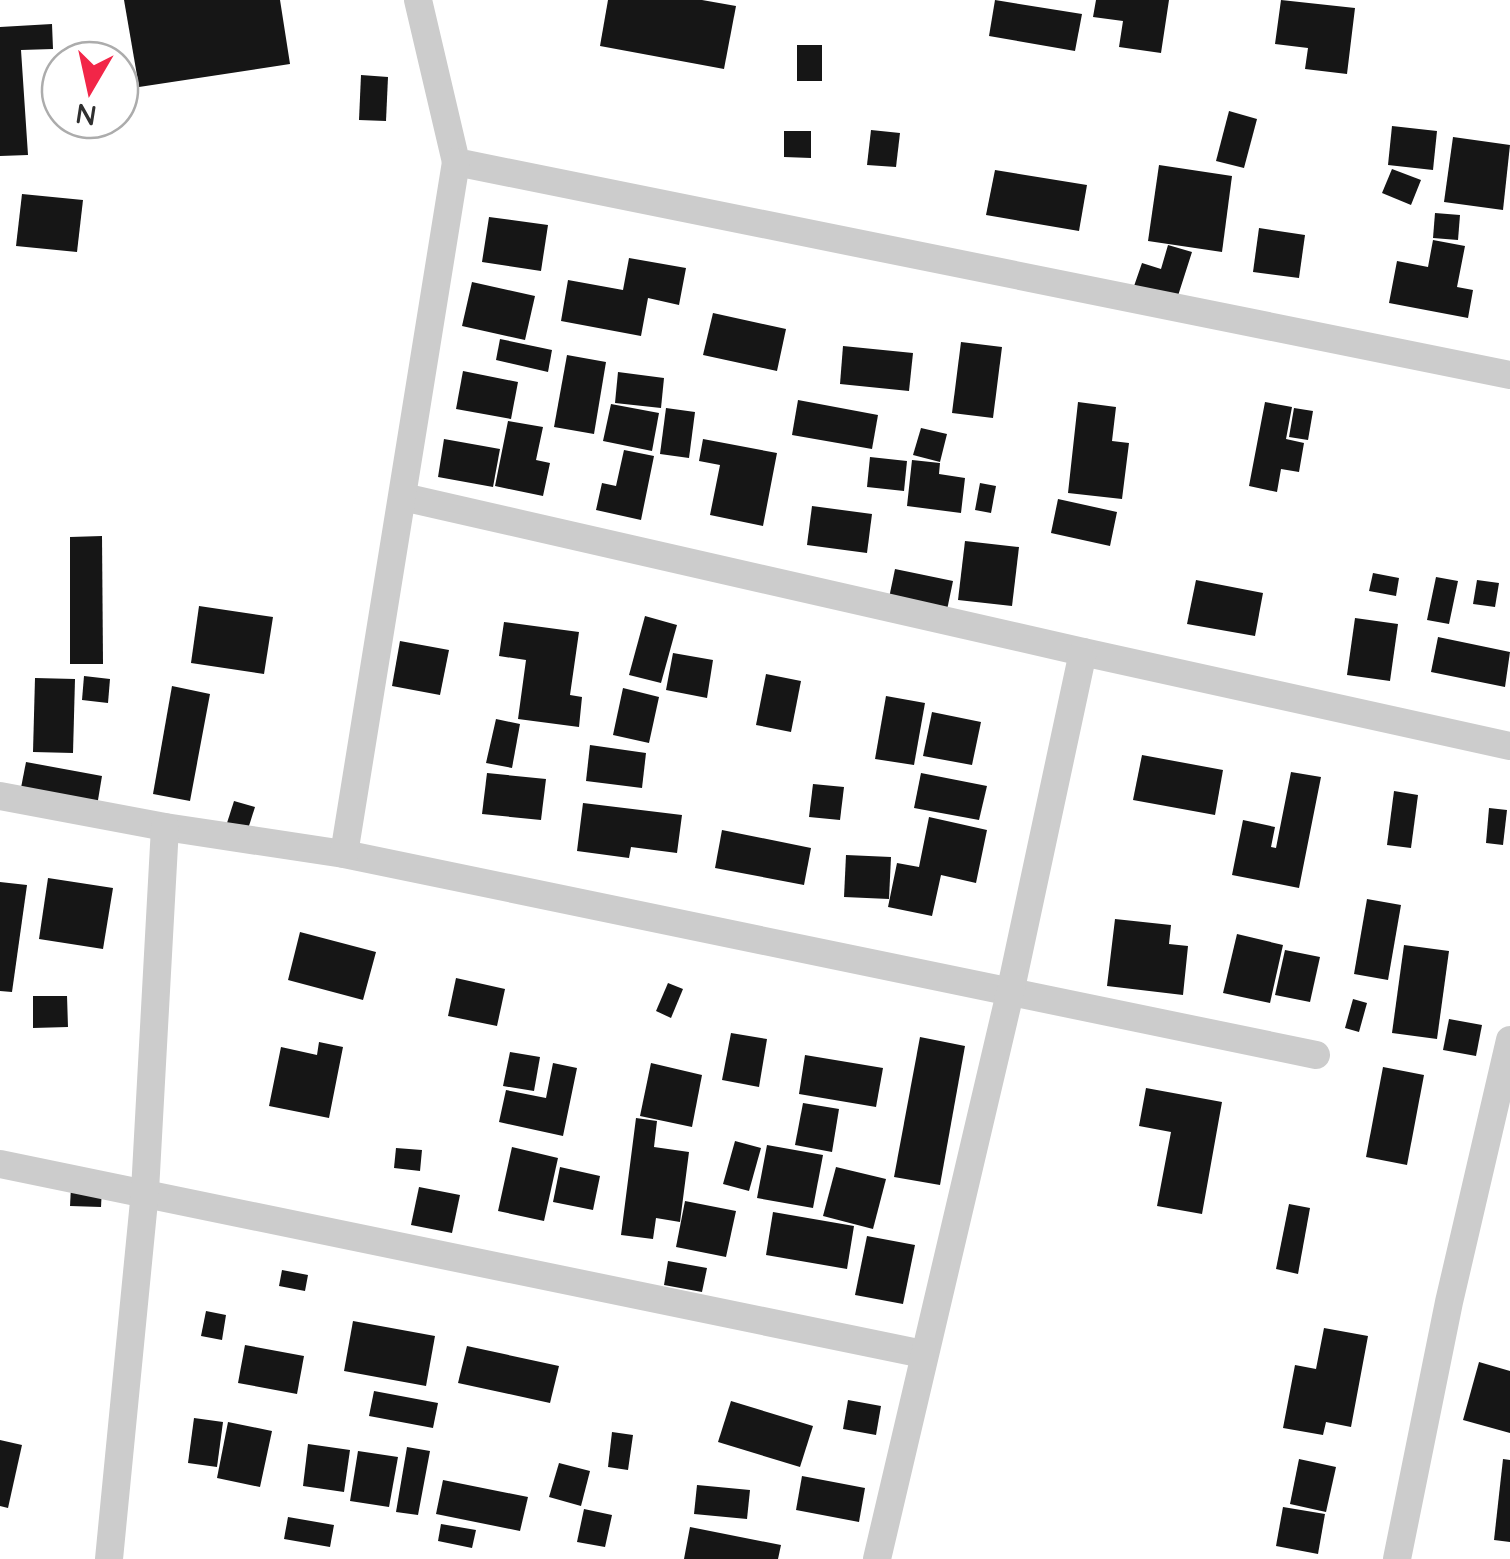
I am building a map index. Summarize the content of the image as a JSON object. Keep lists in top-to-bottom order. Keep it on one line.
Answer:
{"north":"bottom"}
